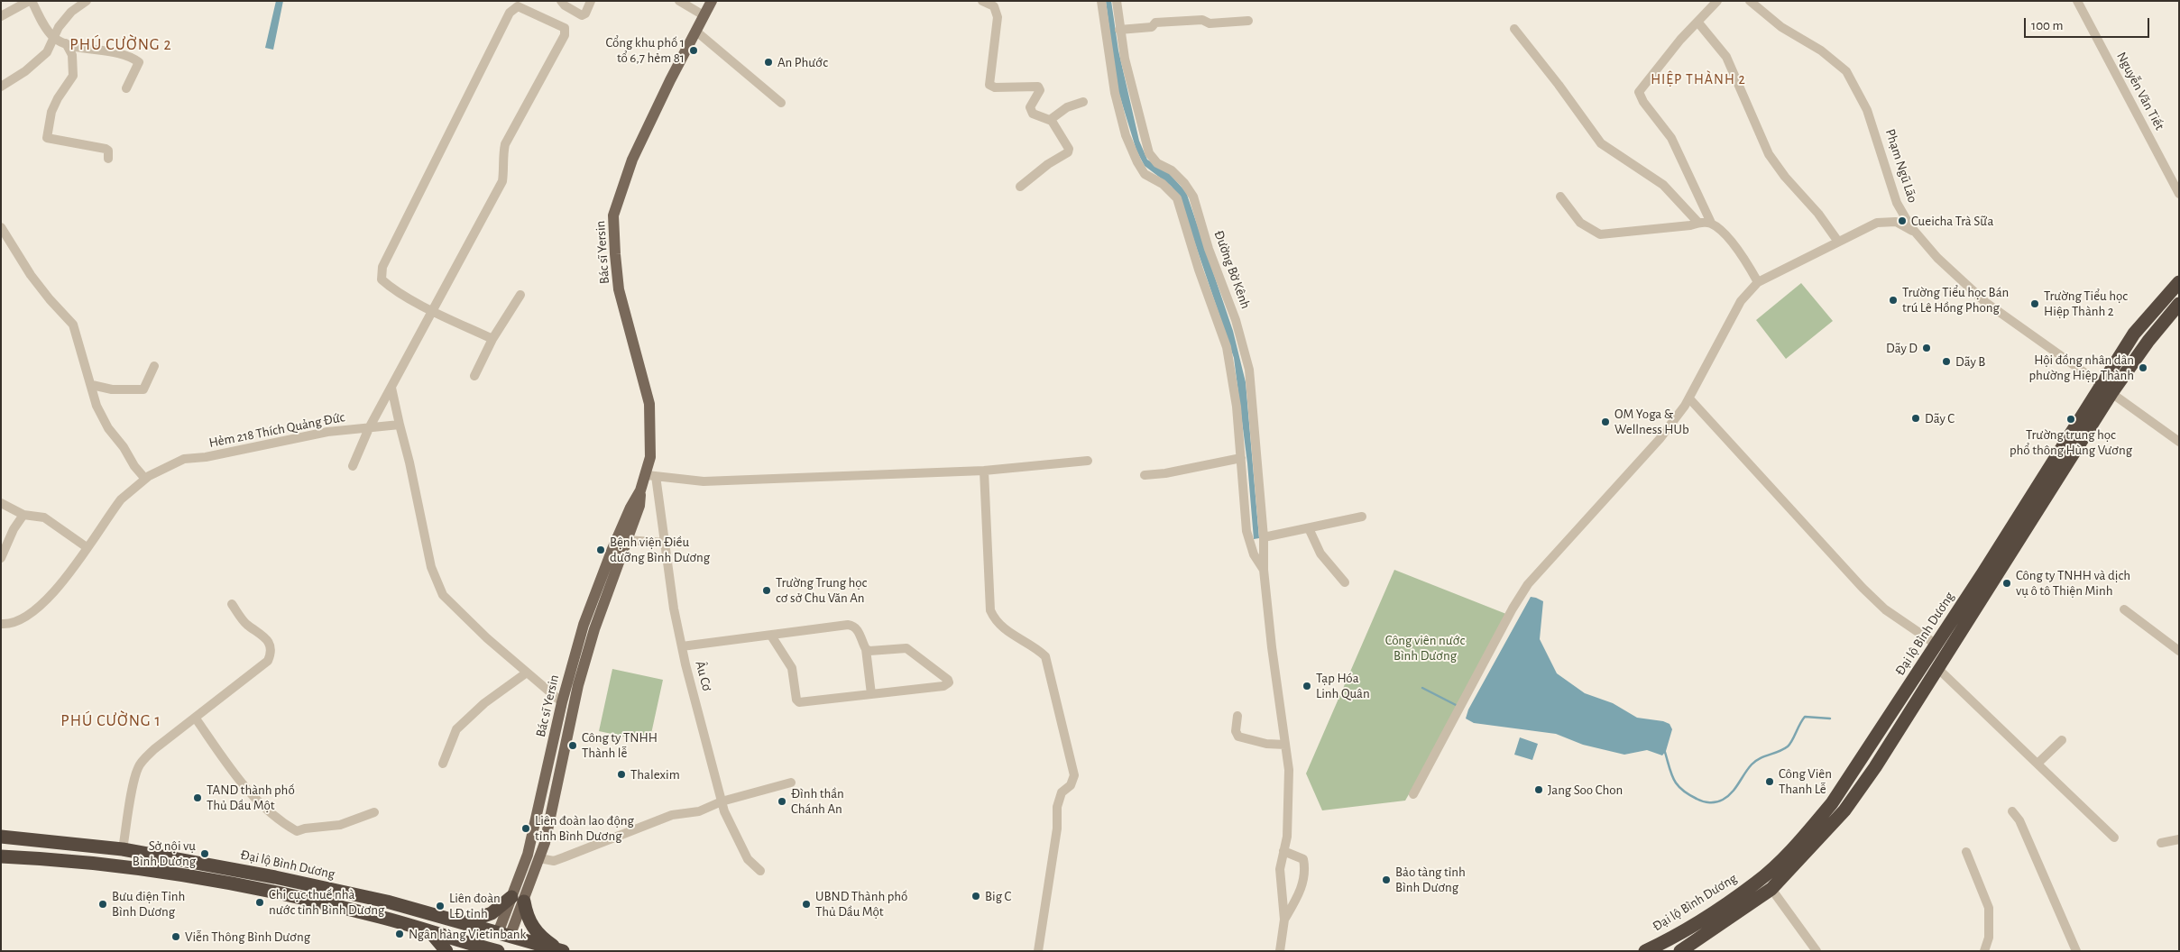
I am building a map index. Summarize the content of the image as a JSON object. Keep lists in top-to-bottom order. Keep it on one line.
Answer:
{"streets":{"highway":["Đại lộ Bình Dương"],"main road":["Bác sĩ Yersin"],"street":["Nguyễn Văn Tiết","Phạm Ngũ Lão","Đường Bờ Kênh","Hẻm 218 Thích Quảng Đức","Âu Cơ"]},"crossings":[["Phạm Ngũ Lão","Đại lộ Bình Dương"],["Bác sĩ Yersin","Đại lộ Bình Dương"],["Bác sĩ Yersin","Âu Cơ"]],"districts":["PHÚ CƯỜNG 2","HIỆP THÀNH 2","PHÚ CƯỜNG 1"],"parks":["Công viên nước Bình Dương"],"places":["Cổng khu phố 1 tổ 6,7 hẻm 81","An Phước","Cueicha Trà Sữa","Trường Tiểu học Bán trú Lê Hồng Phong","Trường Tiểu học Hiệp Thành 2","Dãy D","Dãy B","Hội đồng nhân dân phường Hiệp Thành","Dãy C","Trường trung học phổ thông Hùng Vương","OM Yoga & Wellness HUb","Bệnh viện Điều dưỡng Bình Dương","Công ty TNHH và dịch vụ ô tô Thiện Minh","Trường Trung học cơ sở Chu Văn An","Tạp Hóa Linh Quân","Công ty TNHH Thành lễ","Thalexim","Công Viên Thanh Lễ","Jang Soo Chon","TAND thành phố Thủ Dầu Một","Đình thần Chánh An","Liên đoàn lao động tỉnh Bình Dương","Sở nội vụ Bình Dương","Bảo tàng tỉnh Bình Dương","Big C","Chi cục thuế nhà nước tỉnh Bình Dương","Bưu điện Tỉnh Bình Dương","UBND Thành phố Thủ Dầu Một","Liên đoàn LĐ tỉnh","Ngân hàng Vietinbank","Viễn Thông Bình Dương"],"scale_bar":"100 m"}
